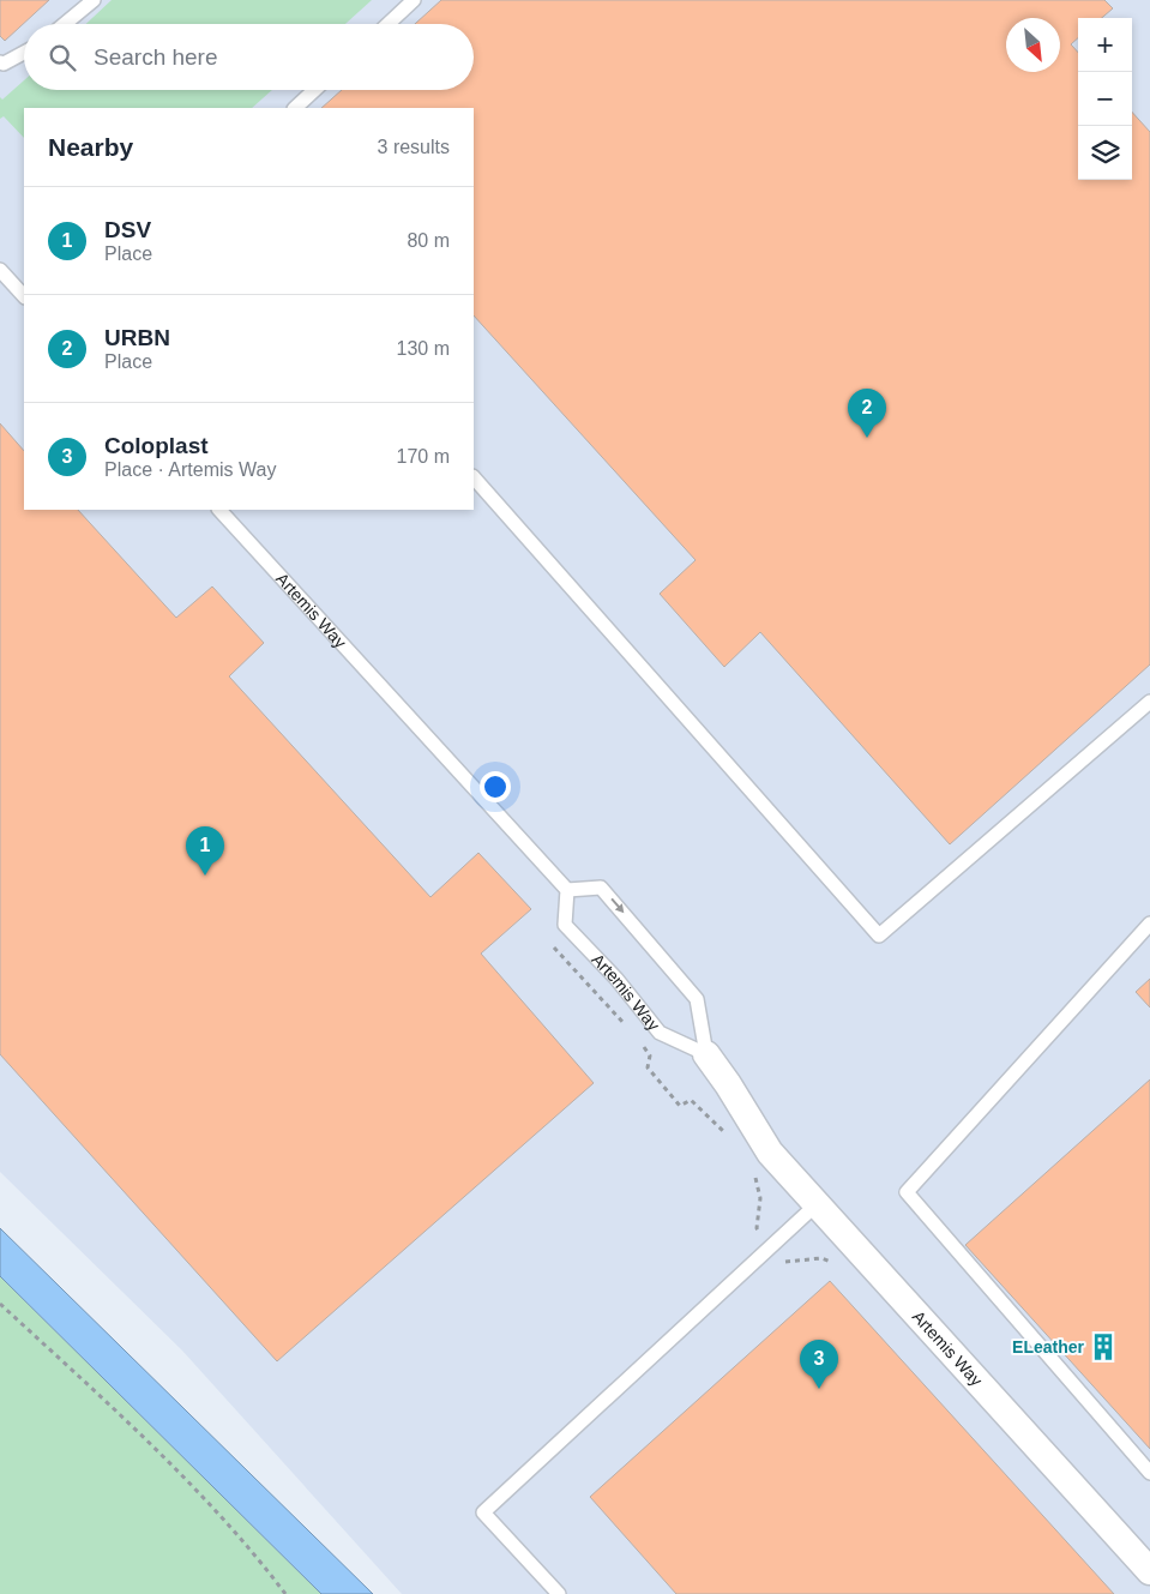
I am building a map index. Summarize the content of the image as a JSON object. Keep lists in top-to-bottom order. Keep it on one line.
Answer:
{"streets":{"street":["Artemis Way"]},"places":{"building":["ELeather"]},"north":"bottom right","page":{"map_buttons":["+","−"],"search":"Search here","heading":["Nearby","3 results"],"list":[{"mark":"1","name":"DSV","note":"Place","value":"80 m"},{"mark":"2","name":"URBN","note":"Place","value":"130 m"},{"mark":"3","name":"Coloplast","note":"Place · Artemis Way","value":"170 m"}],"pins":["2","1","3"]}}
